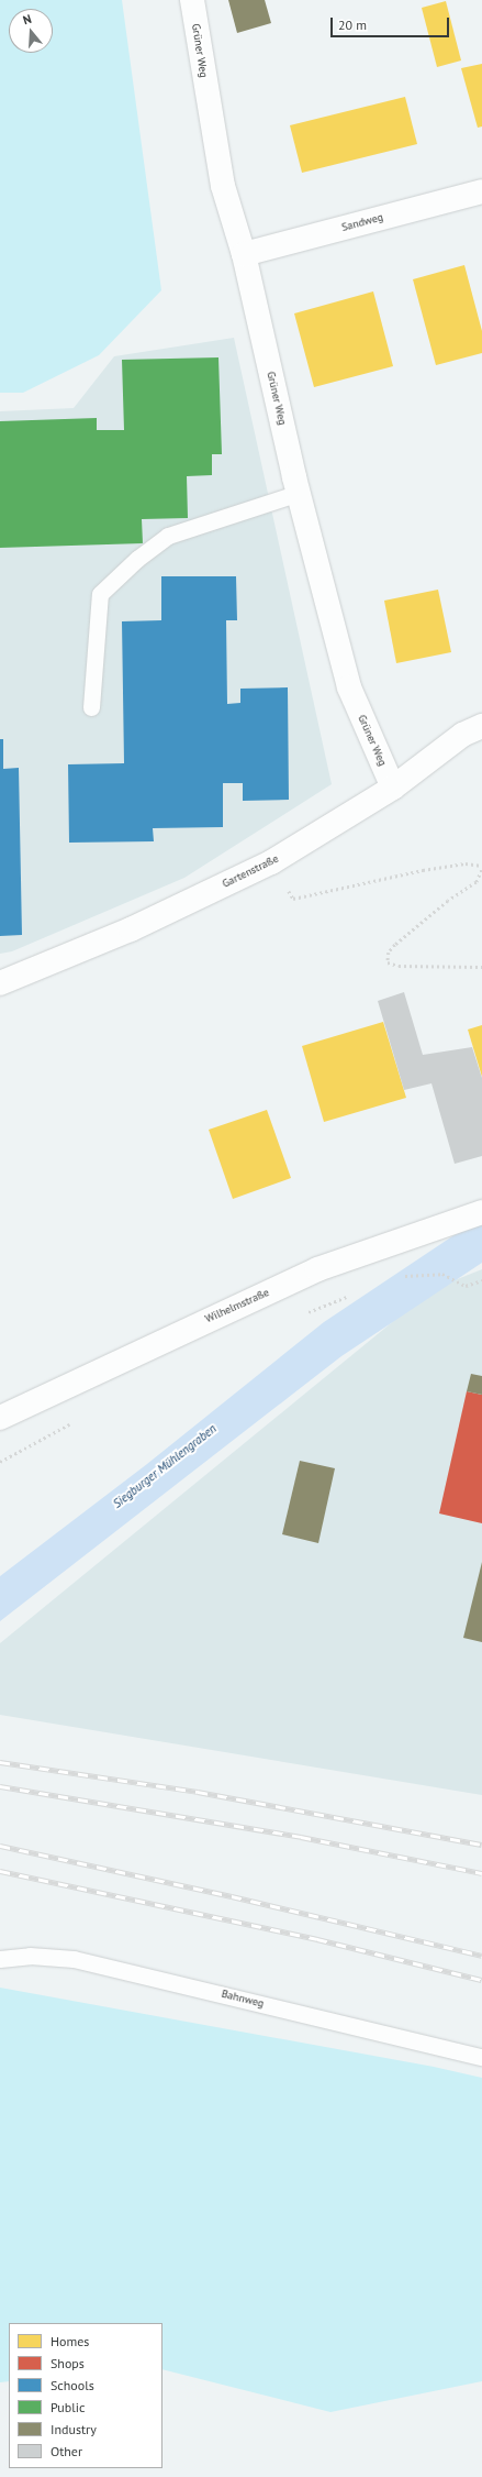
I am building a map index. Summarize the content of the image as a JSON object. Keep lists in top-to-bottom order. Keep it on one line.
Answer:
{"streets":{"street":["Grüner Weg","Sandweg","Gartenstraße","Wilhelmstraße"],"lane":["Bahnweg"]},"crossings":[["Grüner Weg","Sandweg"],["Grüner Weg","Gartenstraße"]],"water":["Siegburger Mühlengraben"],"legend":["Homes","Shops","Schools","Public","Industry","Other"],"scale_bar":"20 m","north":"top"}
